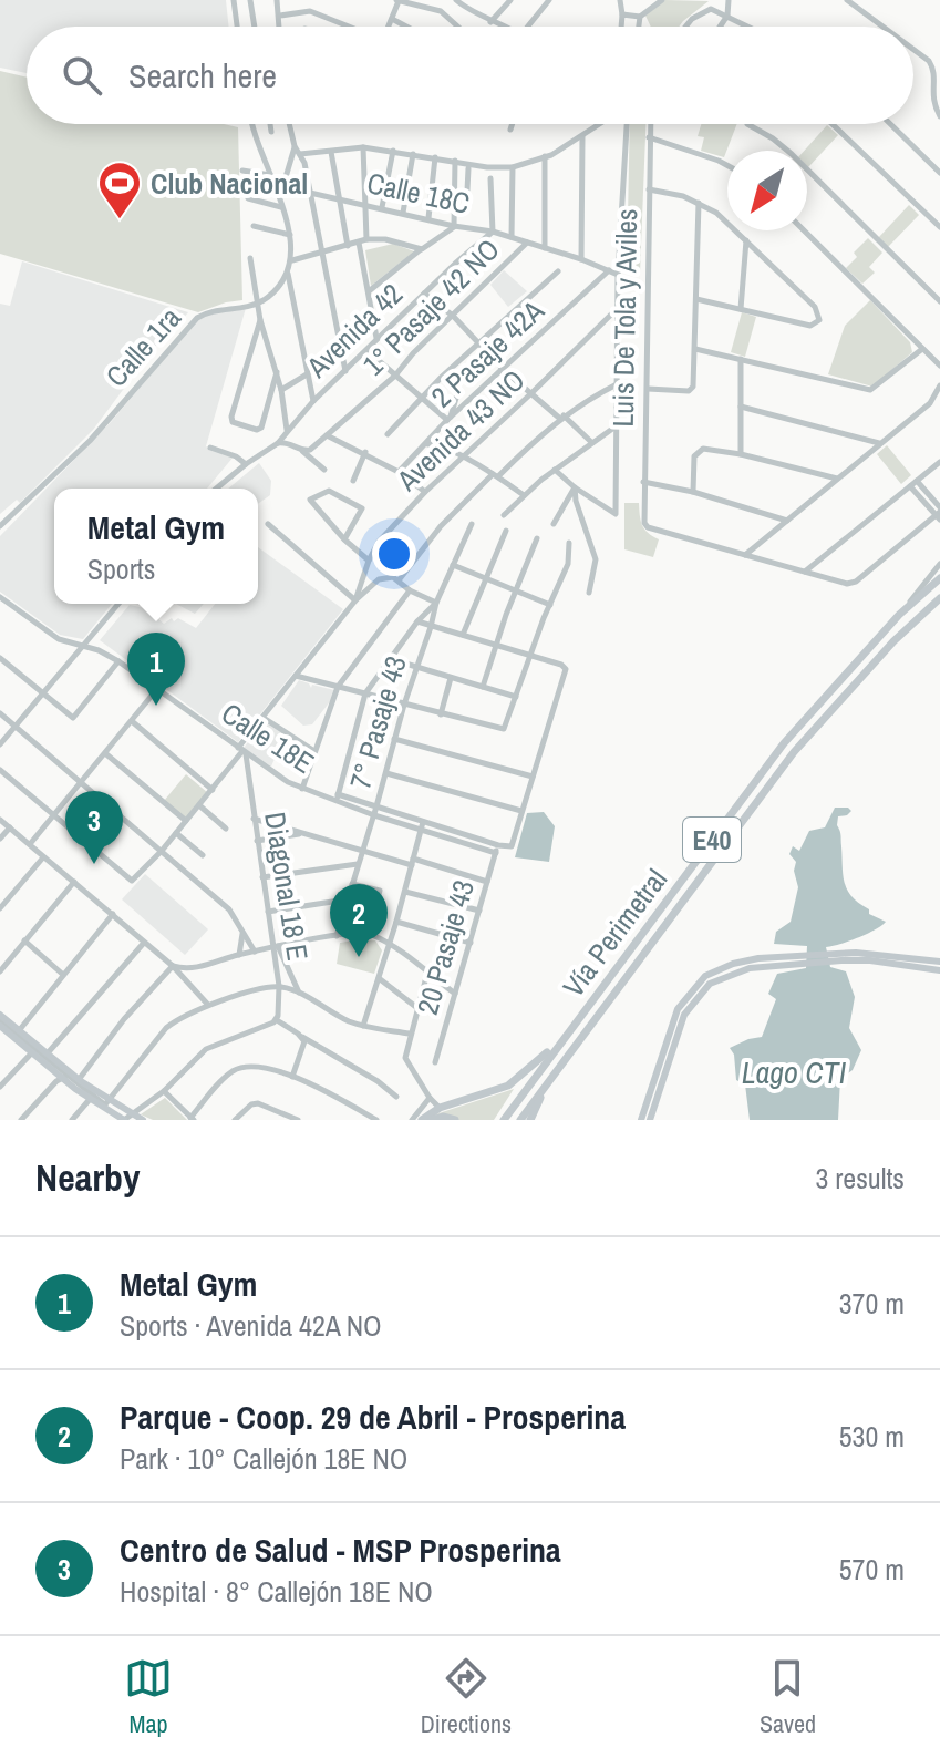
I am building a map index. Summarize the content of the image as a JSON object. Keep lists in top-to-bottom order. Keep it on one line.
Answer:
{"streets":{"highway":["E40","Vía Perimetral"],"street":["Calle 18C","1° Pasaje 42 NO","Luis De Tola y Aviles","Avenida 42","Calle 1ra","2 Pasaje 42A","Avenida 43 NO","7° Pasaje 43","Calle 18E","Diagonal 18 E","20 Pasaje 43"]},"crossings":[["Calle 18C","1° Pasaje 42 NO"],["Calle 18C","Avenida 42"],["Calle 18C","2 Pasaje 42A"],["Avenida 43 NO","Calle 18E"],["Avenida 43 NO","Diagonal 18 E"],["7° Pasaje 43","Calle 18E"],["Calle 18E","Diagonal 18 E"],["Calle 18E","20 Pasaje 43"]],"water":["Lago CTI"],"places":{"sports":["Club Nacional"]},"north":"bottom left","page":{"search":"Search here","popup":["Metal Gym","Sports"],"pins":["1","3","2"],"heading":["Nearby","3 results"],"list":[{"mark":"1","name":"Metal Gym","note":"Sports · Avenida 42A NO","value":"370 m"},{"mark":"2","name":"Parque - Coop. 29 de Abril - Prosperina","note":"Park · 10° Callejón 18E NO","value":"530 m"},{"mark":"3","name":"Centro de Salud - MSP Prosperina","note":"Hospital · 8° Callejón 18E NO","value":"570 m"}],"nav":["Map","Directions","Saved"]}}
